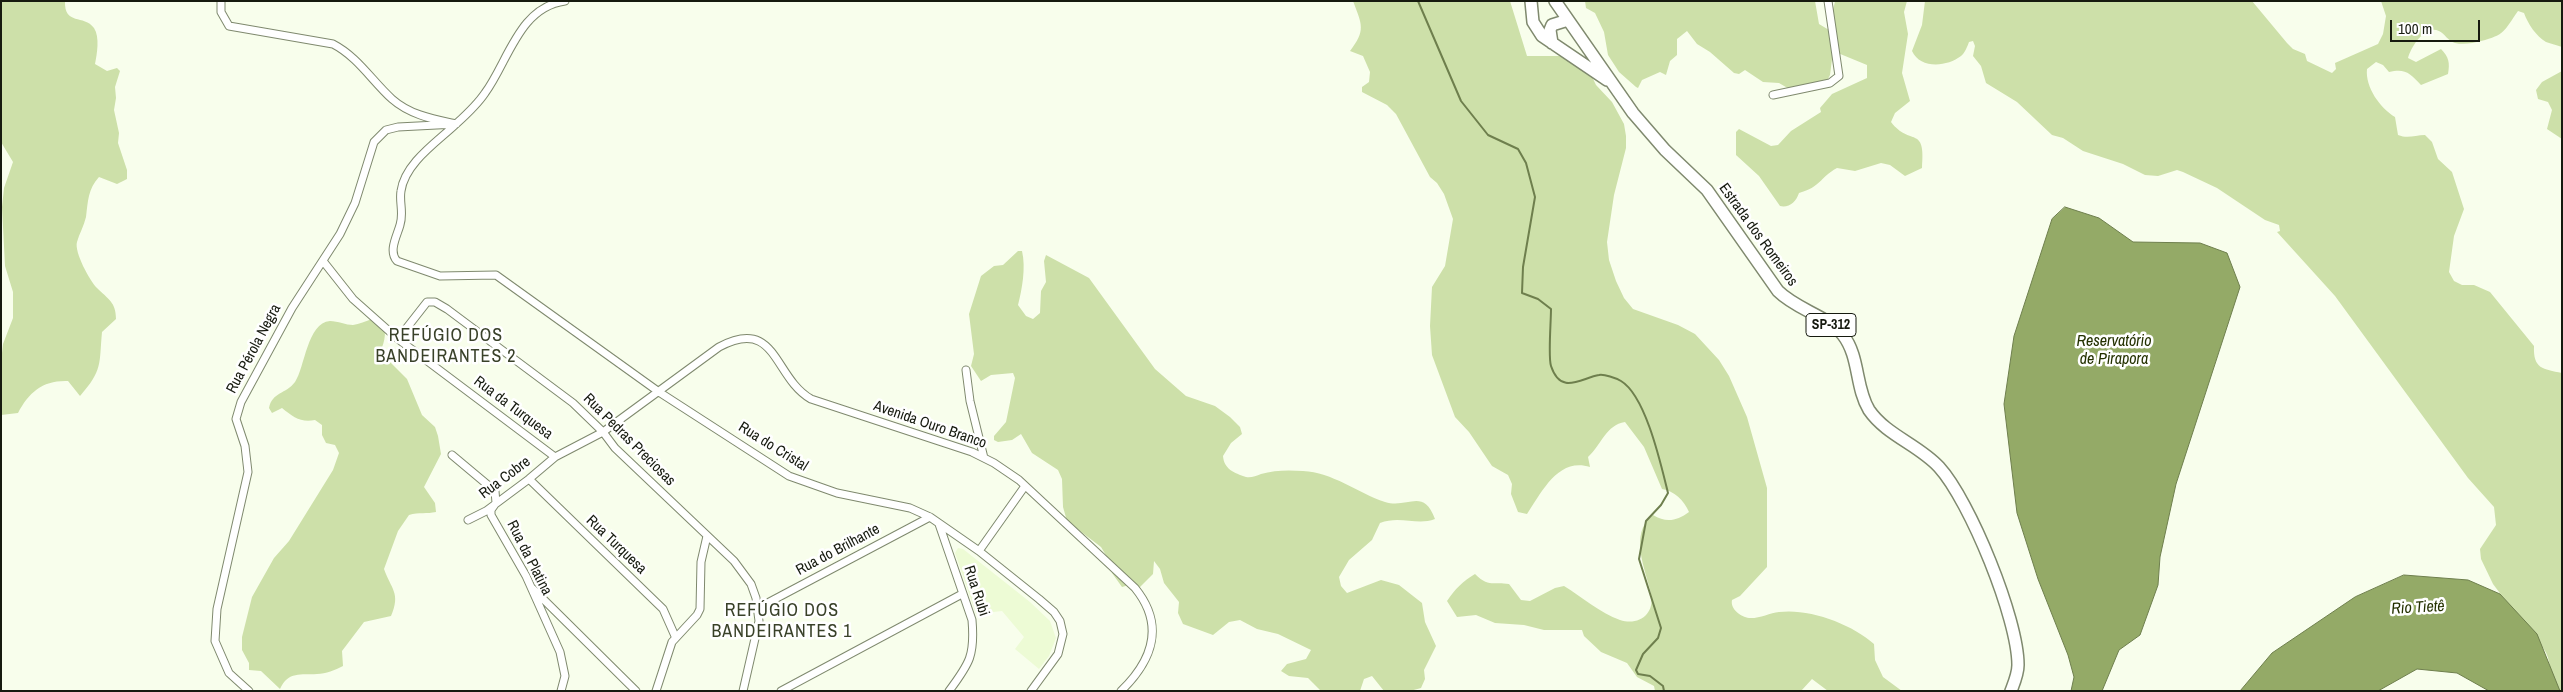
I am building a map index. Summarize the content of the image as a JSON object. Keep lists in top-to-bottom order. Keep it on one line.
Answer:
{"streets":{"main road":["Estrada dos Romeiros","SP-312"],"street":["Rua Pérola Negra","Rua da Turquesa","Avenida Ouro Branco","Rua Pedras Preciosas","Rua do Cristal","Rua Cobre","Rua Turquesa","Rua do Brilhante","Rua da Platina","Rua Rubi"]},"crossings":[["Rua Pérola Negra","Rua da Turquesa"],["Rua Pérola Negra","Rua do Cristal"],["Rua da Turquesa","Rua Pedras Preciosas"],["Rua da Turquesa","Rua Cobre"],["Avenida Ouro Branco","Rua do Cristal"],["Avenida Ouro Branco","Rua Cobre"],["Rua Pedras Preciosas","Rua Cobre"],["Rua Pedras Preciosas","Rua do Brilhante"],["Rua do Cristal","Rua Cobre"],["Rua do Cristal","Rua do Brilhante"],["Rua do Cristal","Rua Rubi"],["Rua Cobre","Rua Turquesa"],["Rua Cobre","Rua da Platina"]],"districts":["REFÚGIO DOS BANDEIRANTES 2","REFÚGIO DOS BANDEIRANTES 1"],"water":["Reservatório de Pirapora","Rio Tietê"],"scale_bar":"100 m"}
